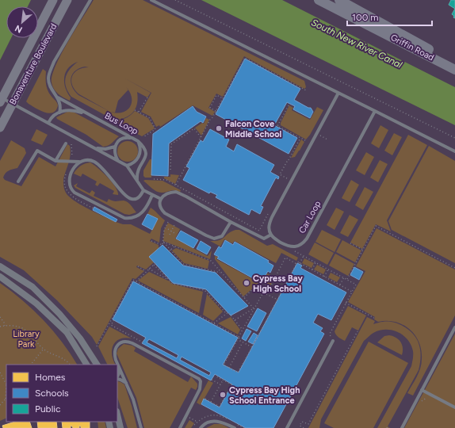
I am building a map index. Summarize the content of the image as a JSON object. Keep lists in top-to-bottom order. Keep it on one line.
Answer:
{"streets":{"main road":["Griffin Road","Bonaventure Boulevard"],"lane":["Bus Loop","Car Loop"]},"water":["South New River Canal"],"parks":["Library Park"],"places":["Falcon Cove Middle School","Cypress Bay High School","Cypress Bay High School Entrance"],"legend":["Homes","Schools","Public"],"scale_bar":"100 m","north":"bottom left"}
